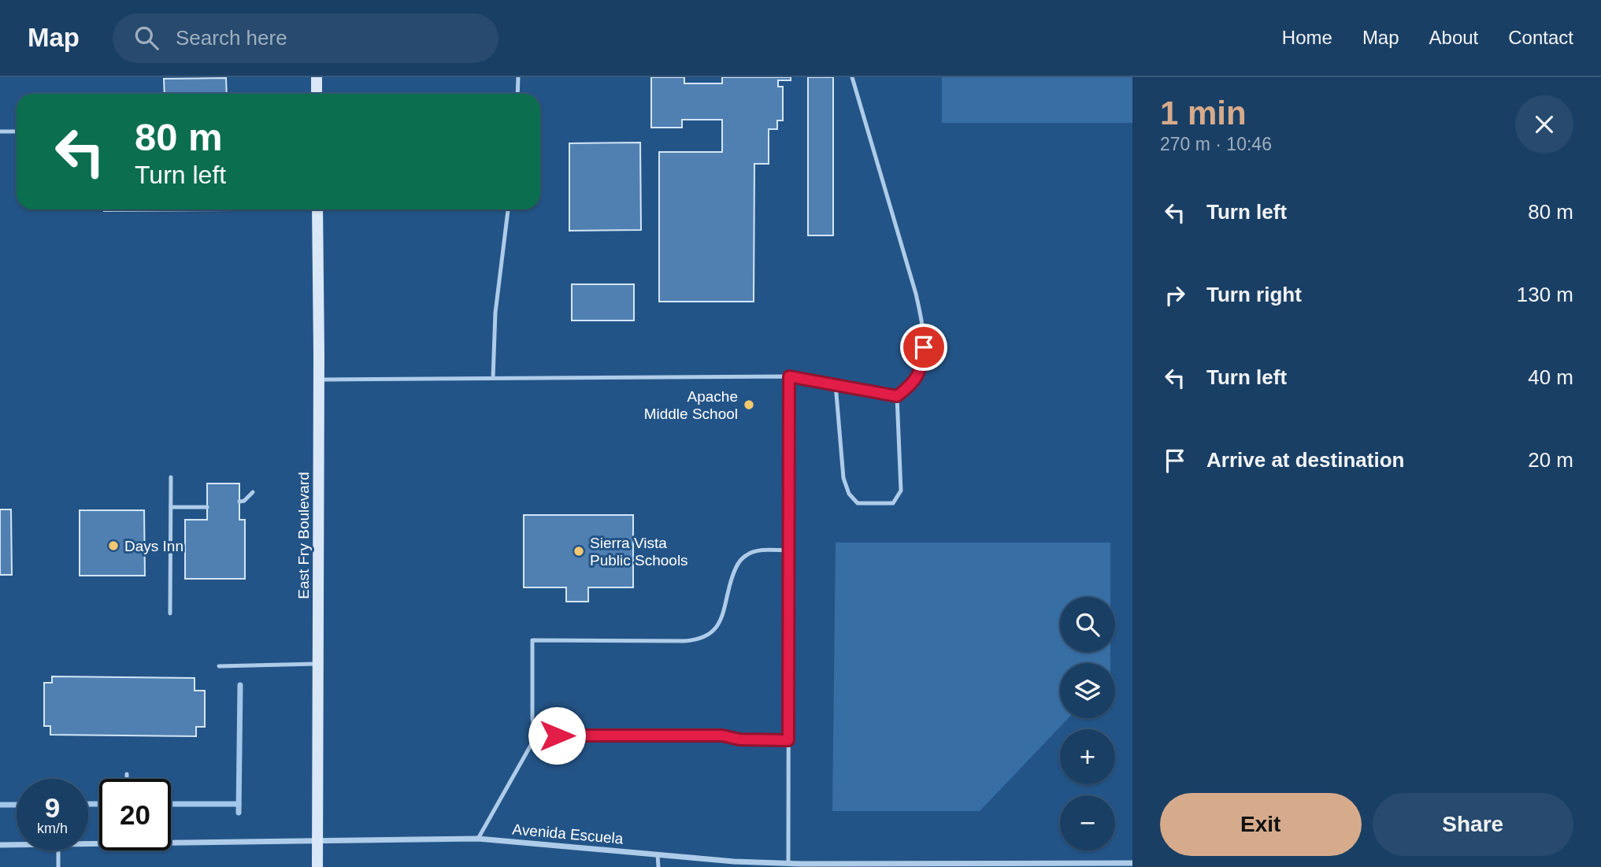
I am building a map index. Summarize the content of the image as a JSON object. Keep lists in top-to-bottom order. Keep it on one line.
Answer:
{"streets":{"main road":["East Fry Boulevard"],"street":["Avenida Escuela"]},"crossings":[["East Fry Boulevard","Avenida Escuela"]],"places":["Apache Middle School","Days Inn","Sierra Vista Public Schools"],"page":{"header":"Map","search":"Search here","nav":["Home","Map","About","Contact"],"heading":["1 min","270 m · 10:46"],"turn":["80 m","Turn left"],"list":[{"name":"Turn left","value":"80 m"},{"name":"Turn right","value":"130 m"},{"name":"Turn left","value":"40 m"},{"name":"Arrive at destination","value":"20 m"}],"map_buttons":["+","−"],"speed":"9 km/h","limit":"20","buttons":["Exit","Share"]}}
